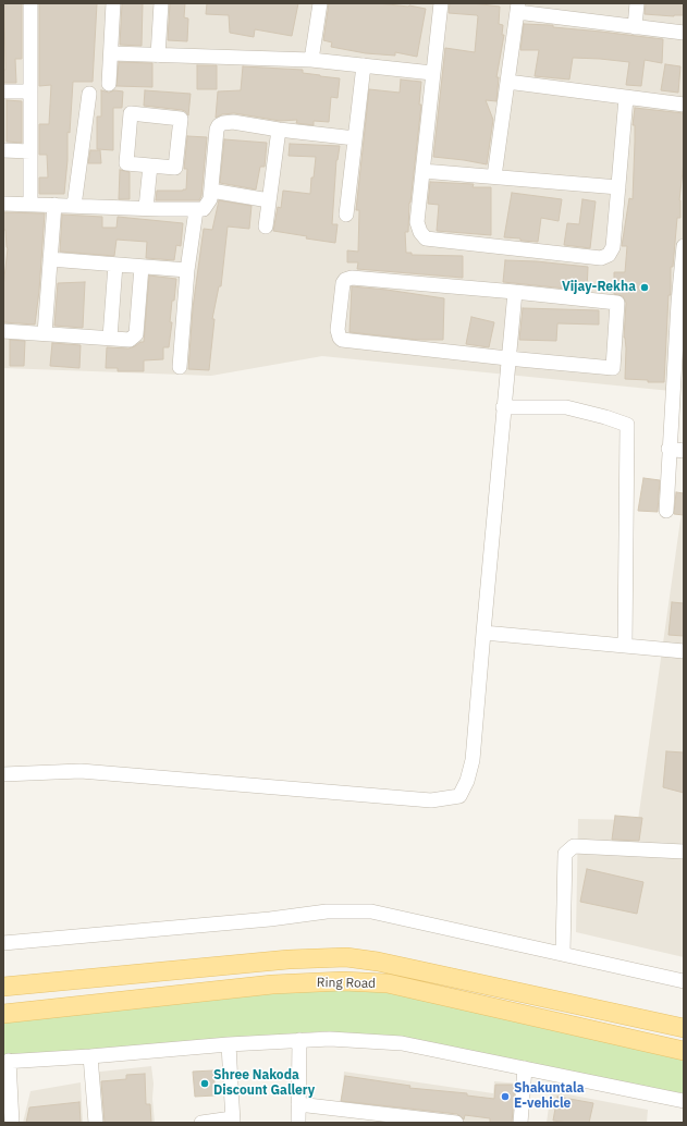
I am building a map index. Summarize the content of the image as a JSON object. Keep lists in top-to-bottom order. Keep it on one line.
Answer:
{"streets":{"main road":["Ring Road"]},"places":["Vijay-Rekha","Shree Nakoda Discount Gallery","Shakuntala E-vehicle"]}
